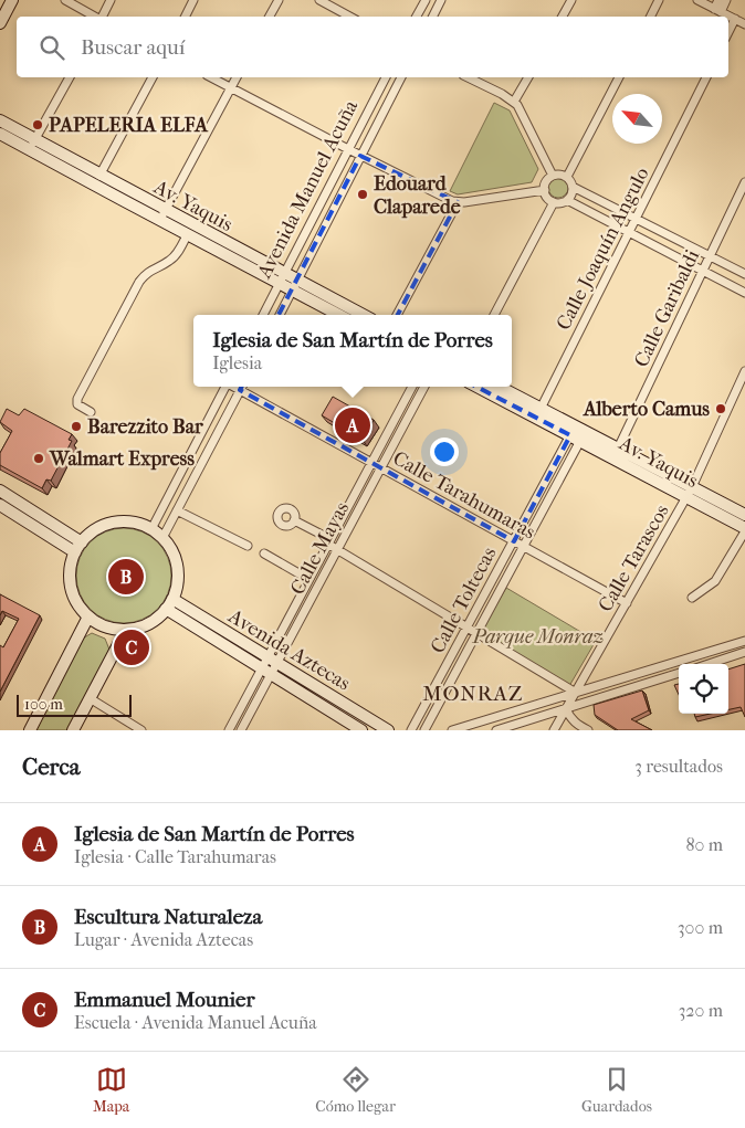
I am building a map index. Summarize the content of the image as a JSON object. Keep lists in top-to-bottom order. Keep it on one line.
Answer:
{"streets":{"street":["Avenida Manuel Acuña","Av. Yaquis","Calle Joaquín Angulo","Calle Garibaldi","Calle Tarahumaras","Calle Mayas","Calle Tarascos","Calle Toltecas","Avenida Aztecas"]},"crossings":[["Avenida Manuel Acuña","Av. Yaquis"],["Av. Yaquis","Calle Joaquín Angulo"],["Av. Yaquis","Calle Garibaldi"],["Av. Yaquis","Calle Tarascos"],["Av. Yaquis","Calle Toltecas"],["Calle Tarahumaras","Calle Mayas"],["Calle Tarahumaras","Calle Tarascos"],["Calle Tarahumaras","Calle Toltecas"],["Calle Mayas","Avenida Aztecas"]],"districts":["MONRAZ"],"parks":["Parque Monraz"],"places":["PAPELERIA ELFA","Edouard Claparede","Alberto Camus","Barezzito Bar","Walmart Express"],"scale_bar":"100 m","north":"top left","page":{"search":"Buscar aquí","popup":["Iglesia de San Martín de Porres","Iglesia"],"pins":["A","B","C"],"scale":"100 m","heading":["Cerca","3 resultados"],"list":[{"mark":"A","name":"Iglesia de San Martín de Porres","note":"Iglesia · Calle Tarahumaras","value":"80 m"},{"mark":"B","name":"Escultura Naturaleza","note":"Lugar · Avenida Aztecas","value":"300 m"},{"mark":"C","name":"Emmanuel Mounier","note":"Escuela · Avenida Manuel Acuña","value":"320 m"}],"nav":["Mapa","Cómo llegar","Guardados"]}}
